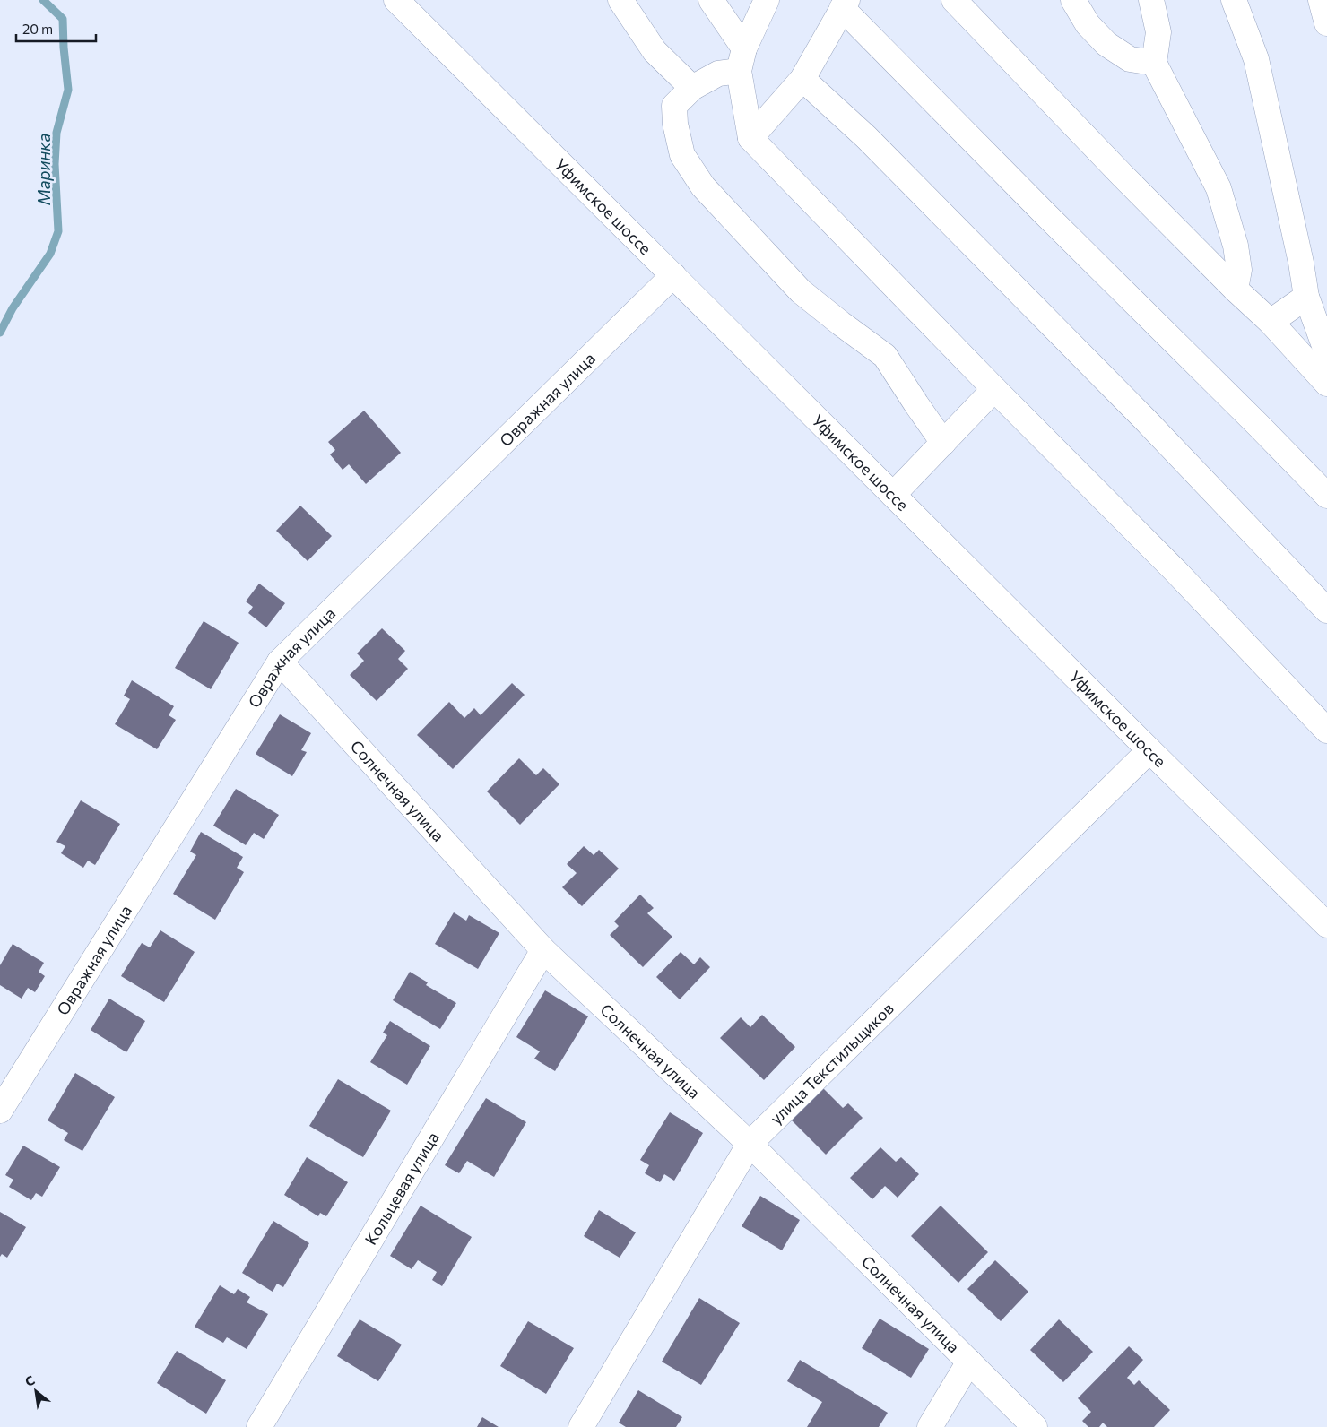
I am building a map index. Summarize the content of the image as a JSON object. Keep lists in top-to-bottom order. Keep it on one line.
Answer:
{"streets":{"street":["Уфимское шоссе","Овражная улица","Солнечная улица","улица Текстильщиков","Кольцевая улица"]},"crossings":[["Уфимское шоссе","Овражная улица"],["Уфимское шоссе","улица Текстильщиков"],["Овражная улица","Солнечная улица"],["Солнечная улица","улица Текстильщиков"],["Солнечная улица","Кольцевая улица"]],"water":["Маринка"],"scale_bar":"20 m","north":"top left"}
